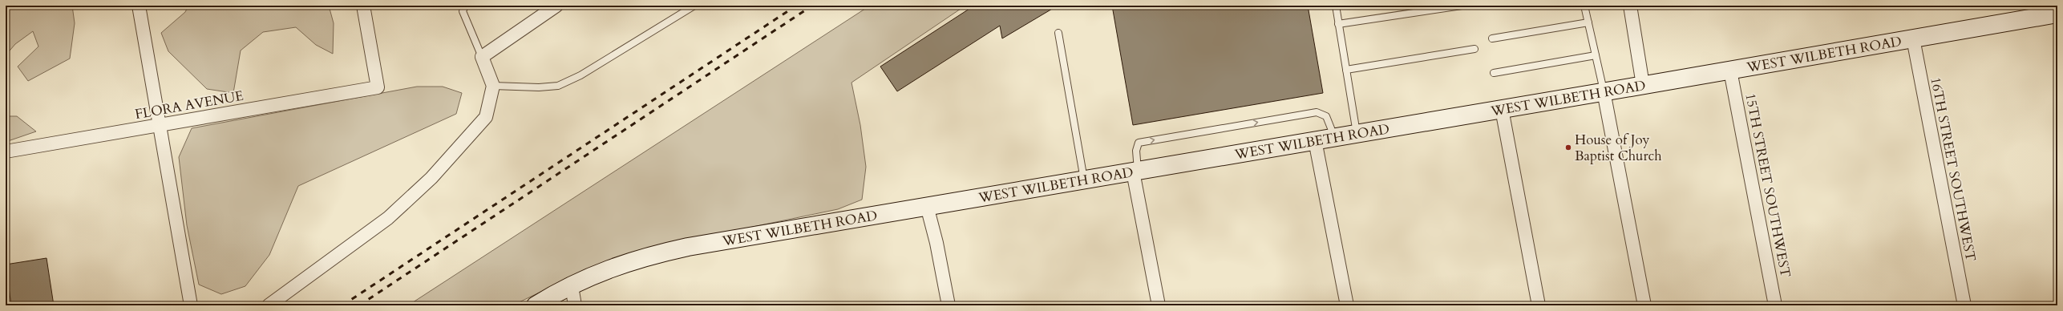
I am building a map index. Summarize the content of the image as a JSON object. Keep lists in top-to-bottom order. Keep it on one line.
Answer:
{"streets":{"main road":["WEST WILBETH ROAD"],"street":["FLORA AVENUE","16TH STREET SOUTHWEST","15TH STREET SOUTHWEST"]},"crossings":[["WEST WILBETH ROAD","16TH STREET SOUTHWEST"],["WEST WILBETH ROAD","15TH STREET SOUTHWEST"]],"places":["House of Joy Baptist Church"]}
